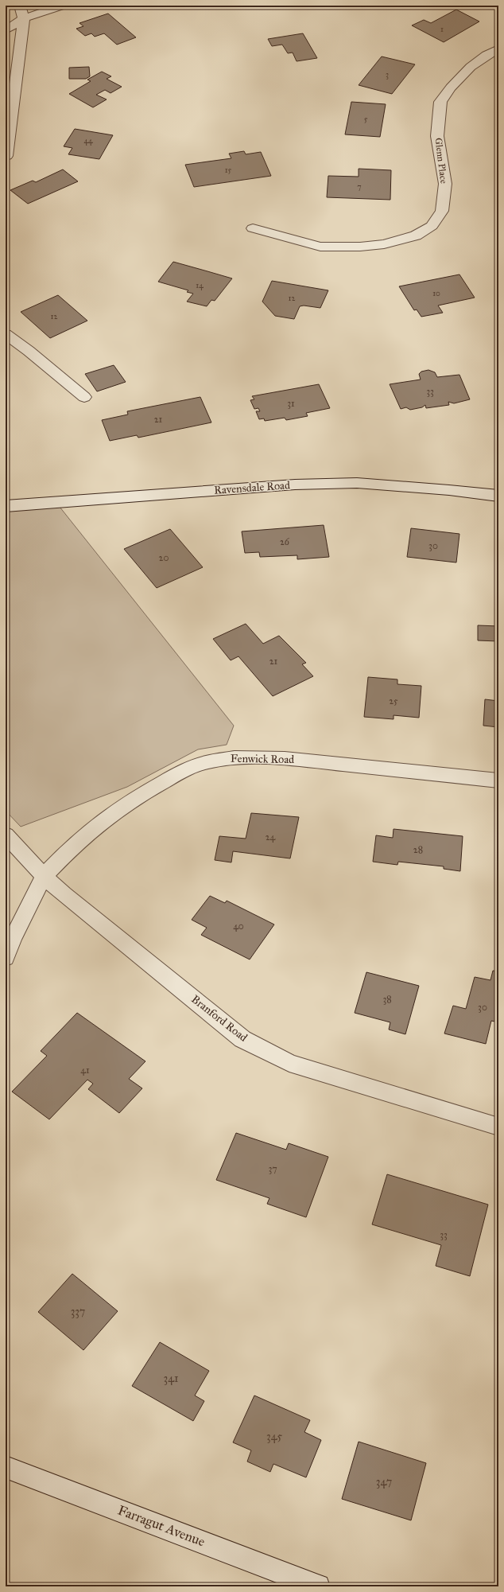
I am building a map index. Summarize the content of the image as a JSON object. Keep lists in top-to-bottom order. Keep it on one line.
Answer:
{"streets":{"street":["Glenn Place","Ravensdale Road","Fenwick Road","Branford Road","Farragut Avenue"]},"crossings":[["Fenwick Road","Branford Road"]],"house_numbers":["1","3","5","44","15","7","14","10","12","12","33","31","21","26","30","20","21","25","24","28","40","38","30","41","37","33","337","341","345","347"]}
